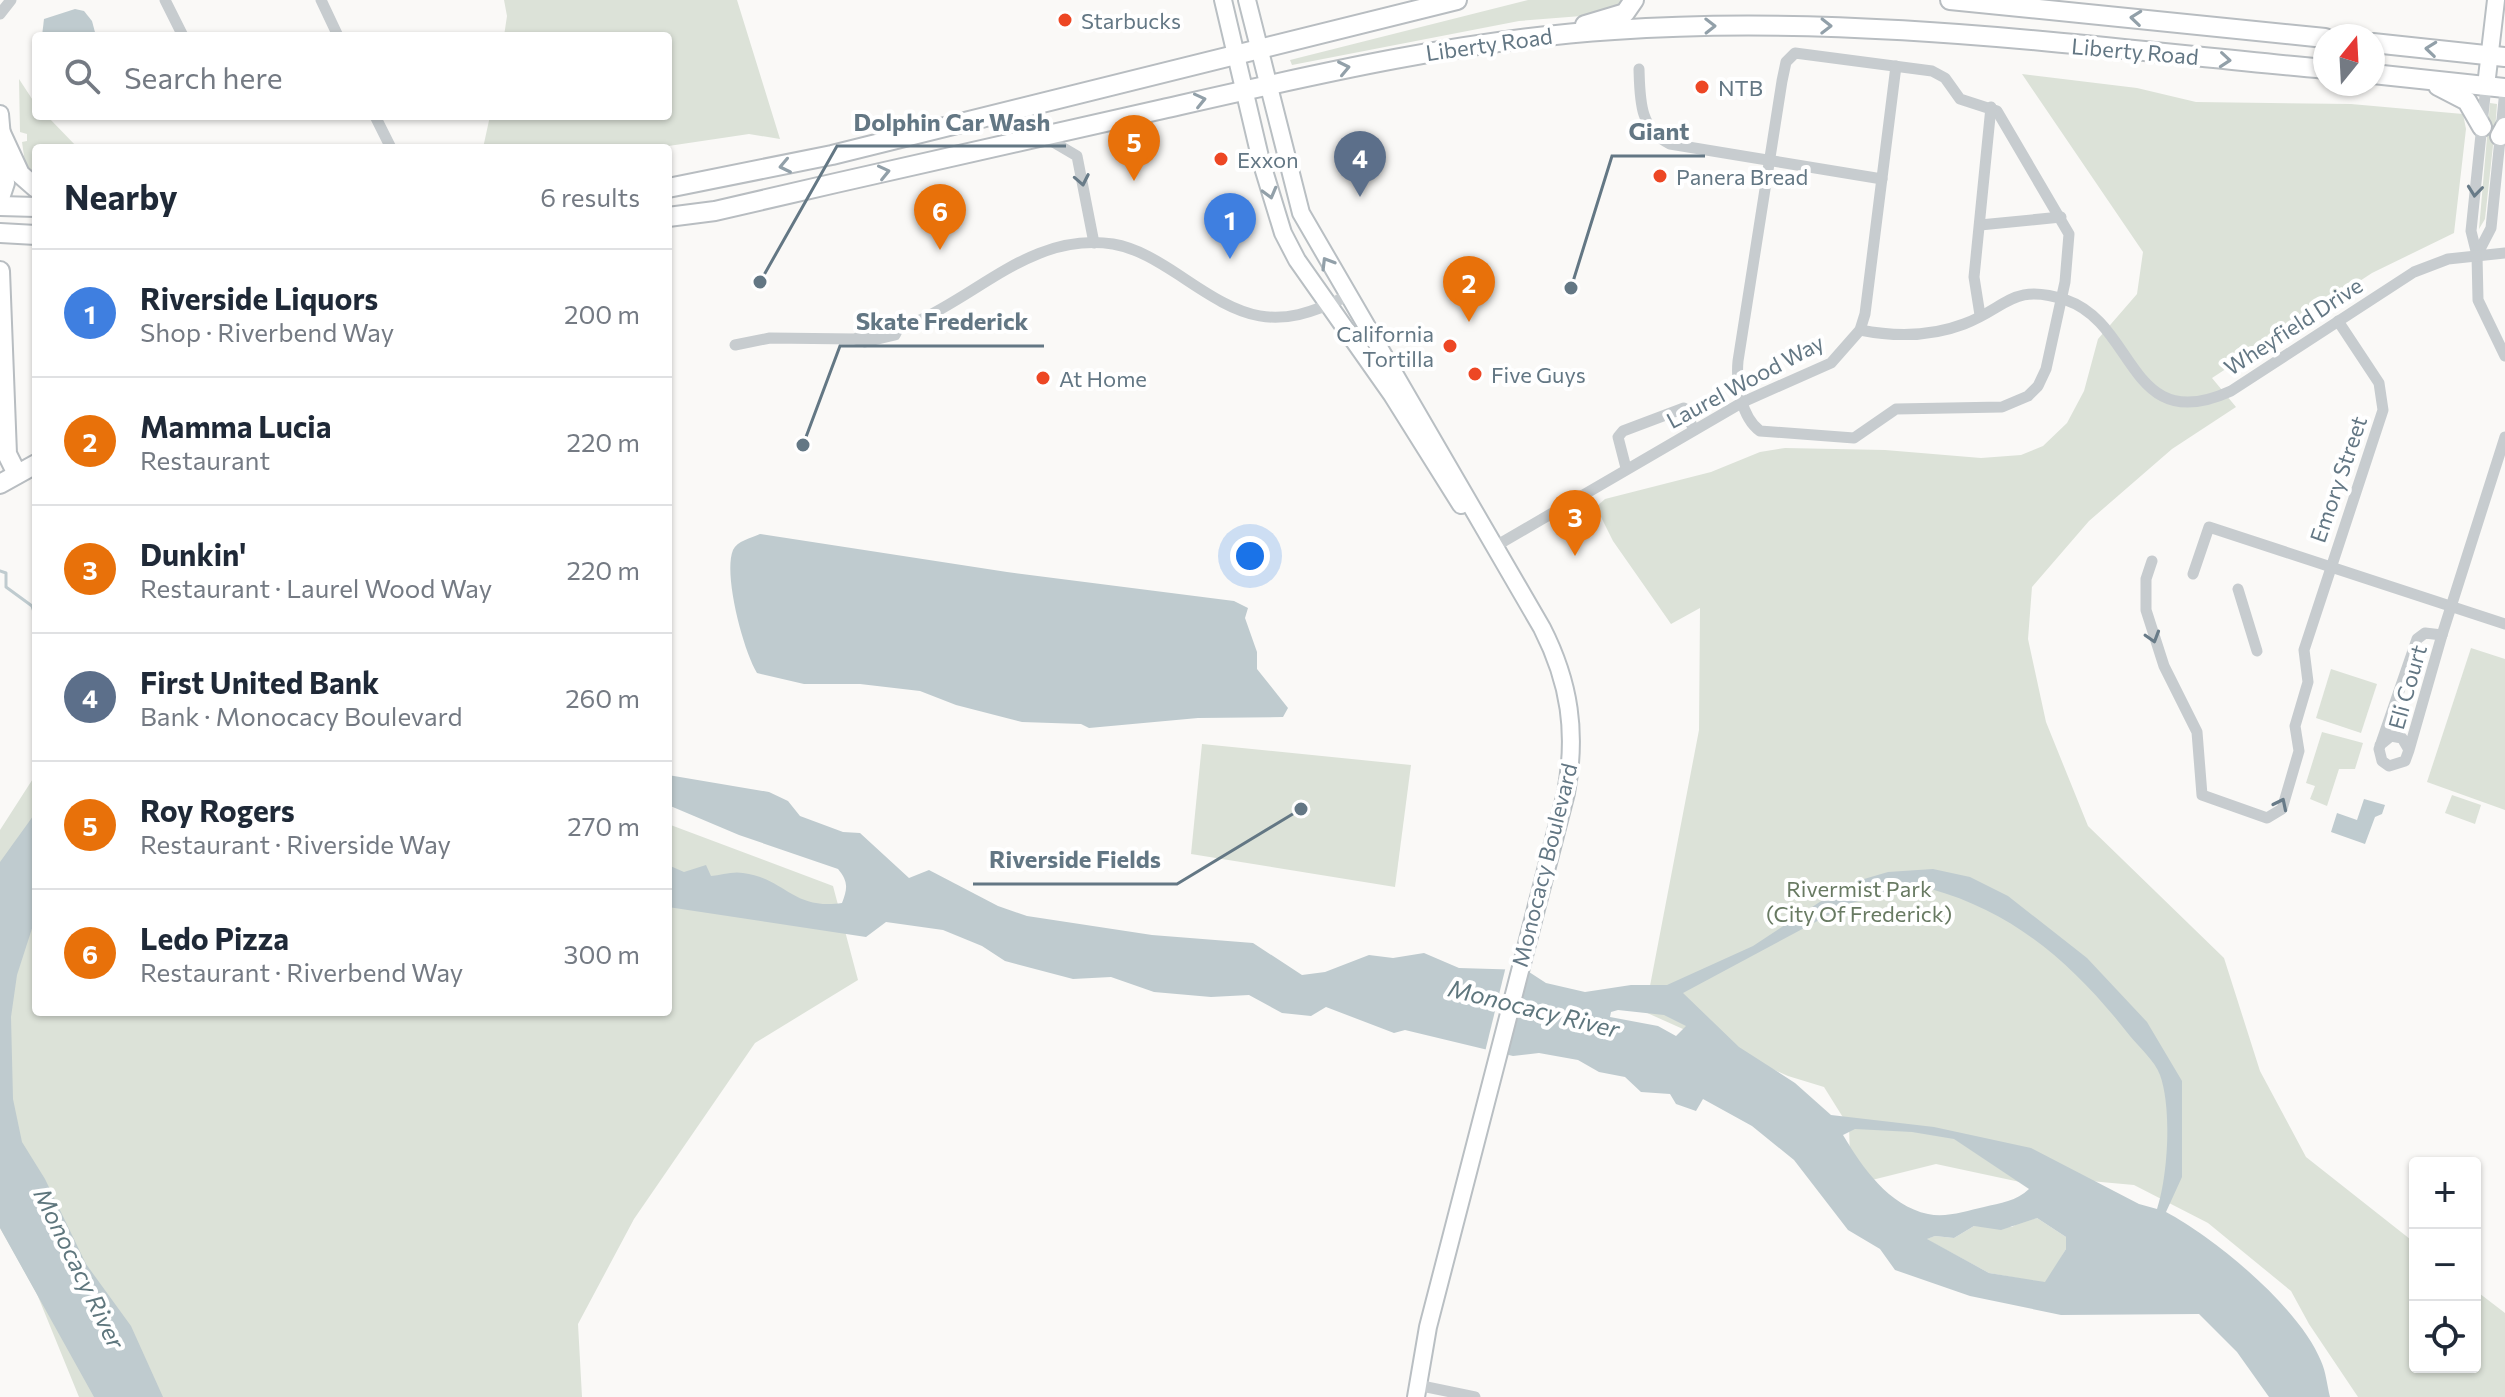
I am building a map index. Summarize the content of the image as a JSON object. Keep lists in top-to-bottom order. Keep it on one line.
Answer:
{"streets":{"main road":["Liberty Road","Monocacy Boulevard"],"street":["Wheyfield Drive","Laurel Wood Way","Emory Street","Eli Court"]},"crossings":[["Liberty Road","Monocacy Boulevard"],["Wheyfield Drive","Laurel Wood Way"],["Wheyfield Drive","Emory Street"],["Laurel Wood Way","Monocacy Boulevard"]],"water":["Monocacy River"],"parks":["Rivermist Park (City Of Frederick)"],"places":["Starbucks","NTB","Exxon","Panera Bread","Dolphin Car Wash","Giant","California Tortilla","Five Guys","At Home","Skate Frederick","Riverside Fields"],"north":"top","page":{"search":"Search here","pins":["5","4","6","1","2","3"],"heading":["Nearby","6 results"],"list":[{"mark":"1","name":"Riverside Liquors","note":"Shop · Riverbend Way","value":"200 m"},{"mark":"2","name":"Mamma Lucia","note":"Restaurant","value":"220 m"},{"mark":"3","name":"Dunkin'","note":"Restaurant · Laurel Wood Way","value":"220 m"},{"mark":"4","name":"First United Bank","note":"Bank · Monocacy Boulevard","value":"260 m"},{"mark":"5","name":"Roy Rogers","note":"Restaurant · Riverside Way","value":"270 m"},{"mark":"6","name":"Ledo Pizza","note":"Restaurant · Riverbend Way","value":"300 m"}],"map_buttons":["+","−"]}}
